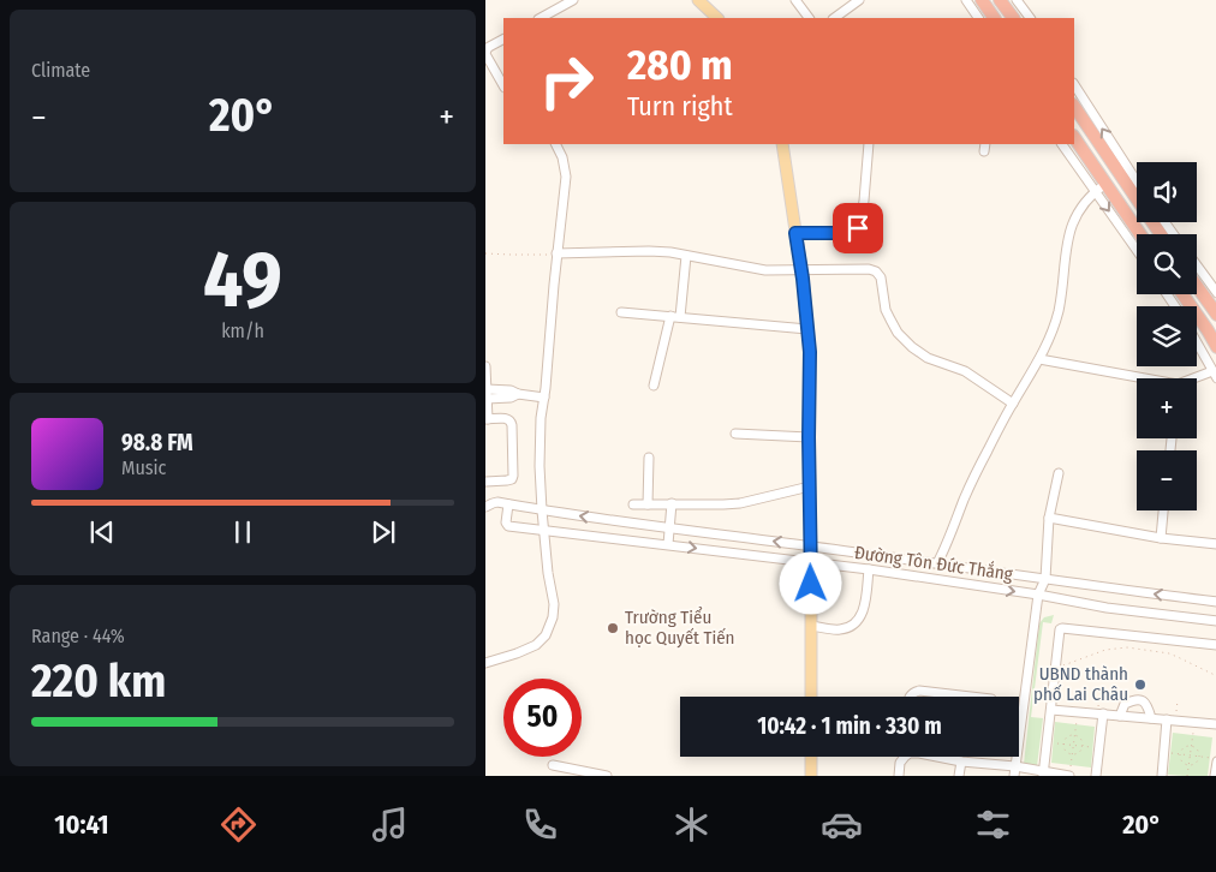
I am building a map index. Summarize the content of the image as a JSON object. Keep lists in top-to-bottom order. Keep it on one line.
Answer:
{"streets":{"street":["Đường Tôn Đức Thắng"]},"places":["Trường Tiểu học Quyết Tiến","UBND thành phố Lai Châu"],"page":{"tile":["Climate",["49","km/h"],["Range · 44%","220 km"]],"turn":["280 m","Turn right"],"heat":["−","20°","+"],"map_buttons":["+","−"],"song":["98.8 FM","Music"],"limit":"50","trip":"10:42 · 1 min · 330 m","tabs":["10:41","20°"]}}
